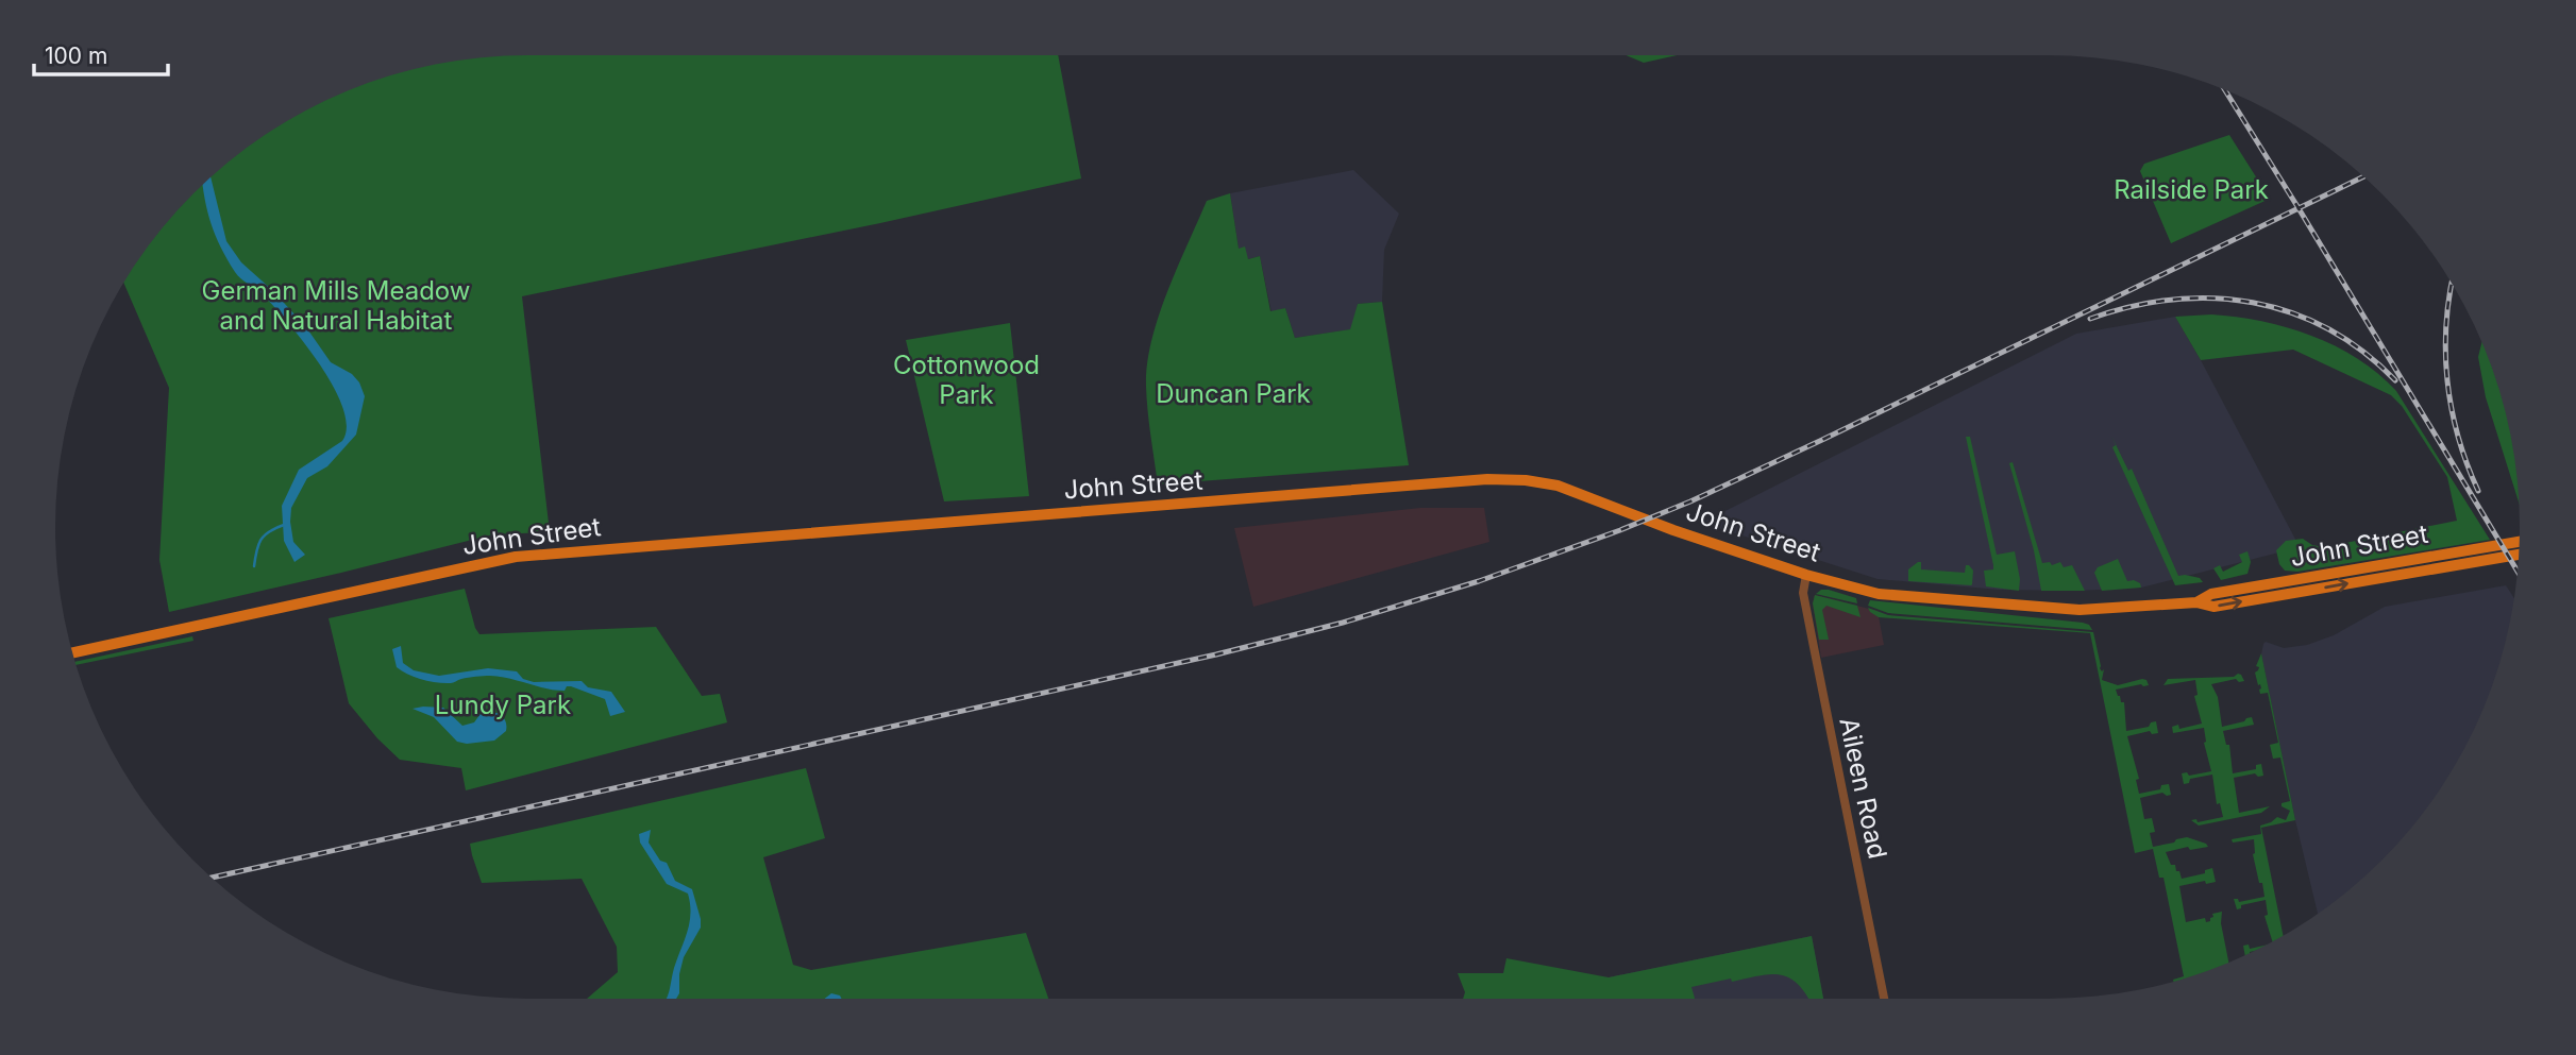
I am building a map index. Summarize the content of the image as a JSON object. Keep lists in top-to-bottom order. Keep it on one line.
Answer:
{"streets":{"main road":["John Street"],"street":["Aileen Road"]},"crossings":[["John Street","Aileen Road"]],"parks":["Railside Park","German Mills Meadow and Natural Habitat","Cottonwood Park","Duncan Park","Lundy Park"],"scale_bar":"100 m"}
